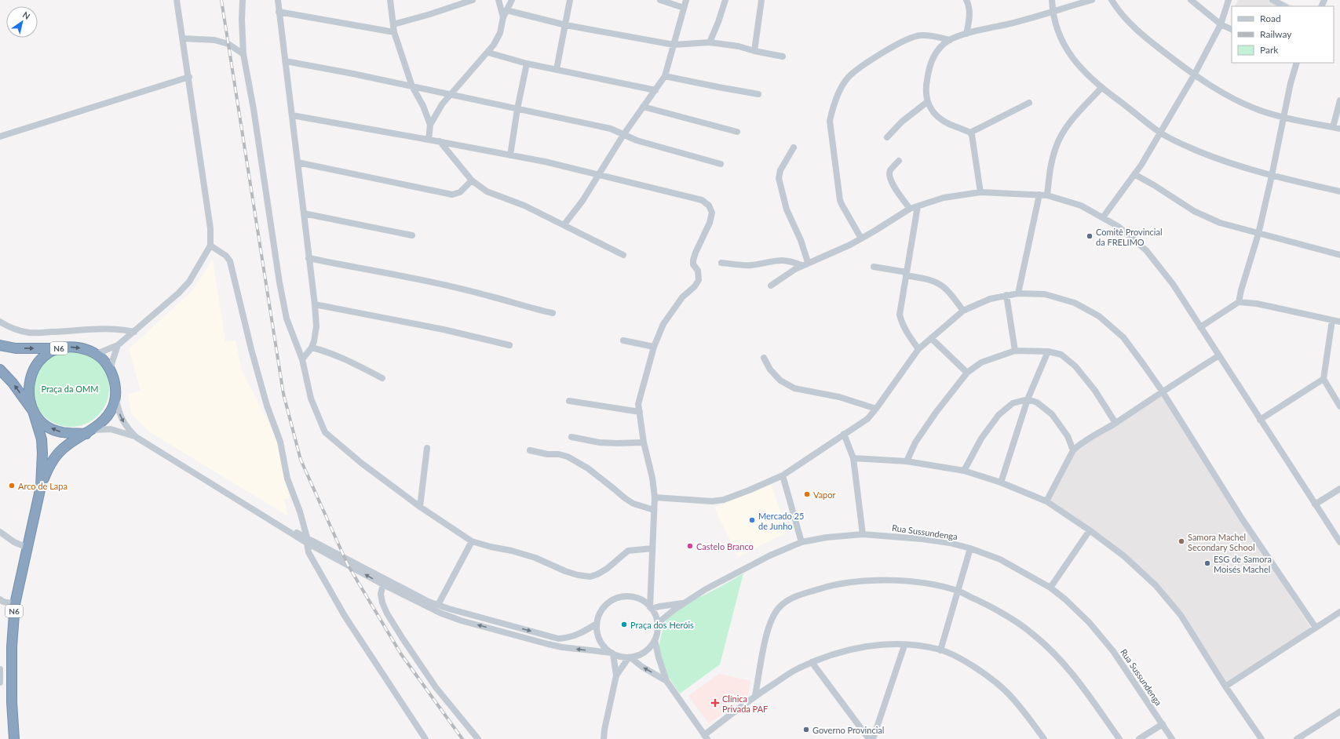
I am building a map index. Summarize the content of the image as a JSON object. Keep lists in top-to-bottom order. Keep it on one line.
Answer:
{"streets":{"highway":["N6"],"street":["Rua Sussundenga"]},"parks":["Praça da OMM"],"places":{"other":["Comitê Provincial da FRELIMO","Arco de Lapa","Vapor","Mercado 25 de Junho","Samora Machel Secondary School","Castelo Branco","ESG de Samora Moisés Machel","Praça dos Heróis","Governo Provincial"],"health":["Clínica Privada PAF"]},"legend":["Road","Railway","Park"],"north":"top right"}
